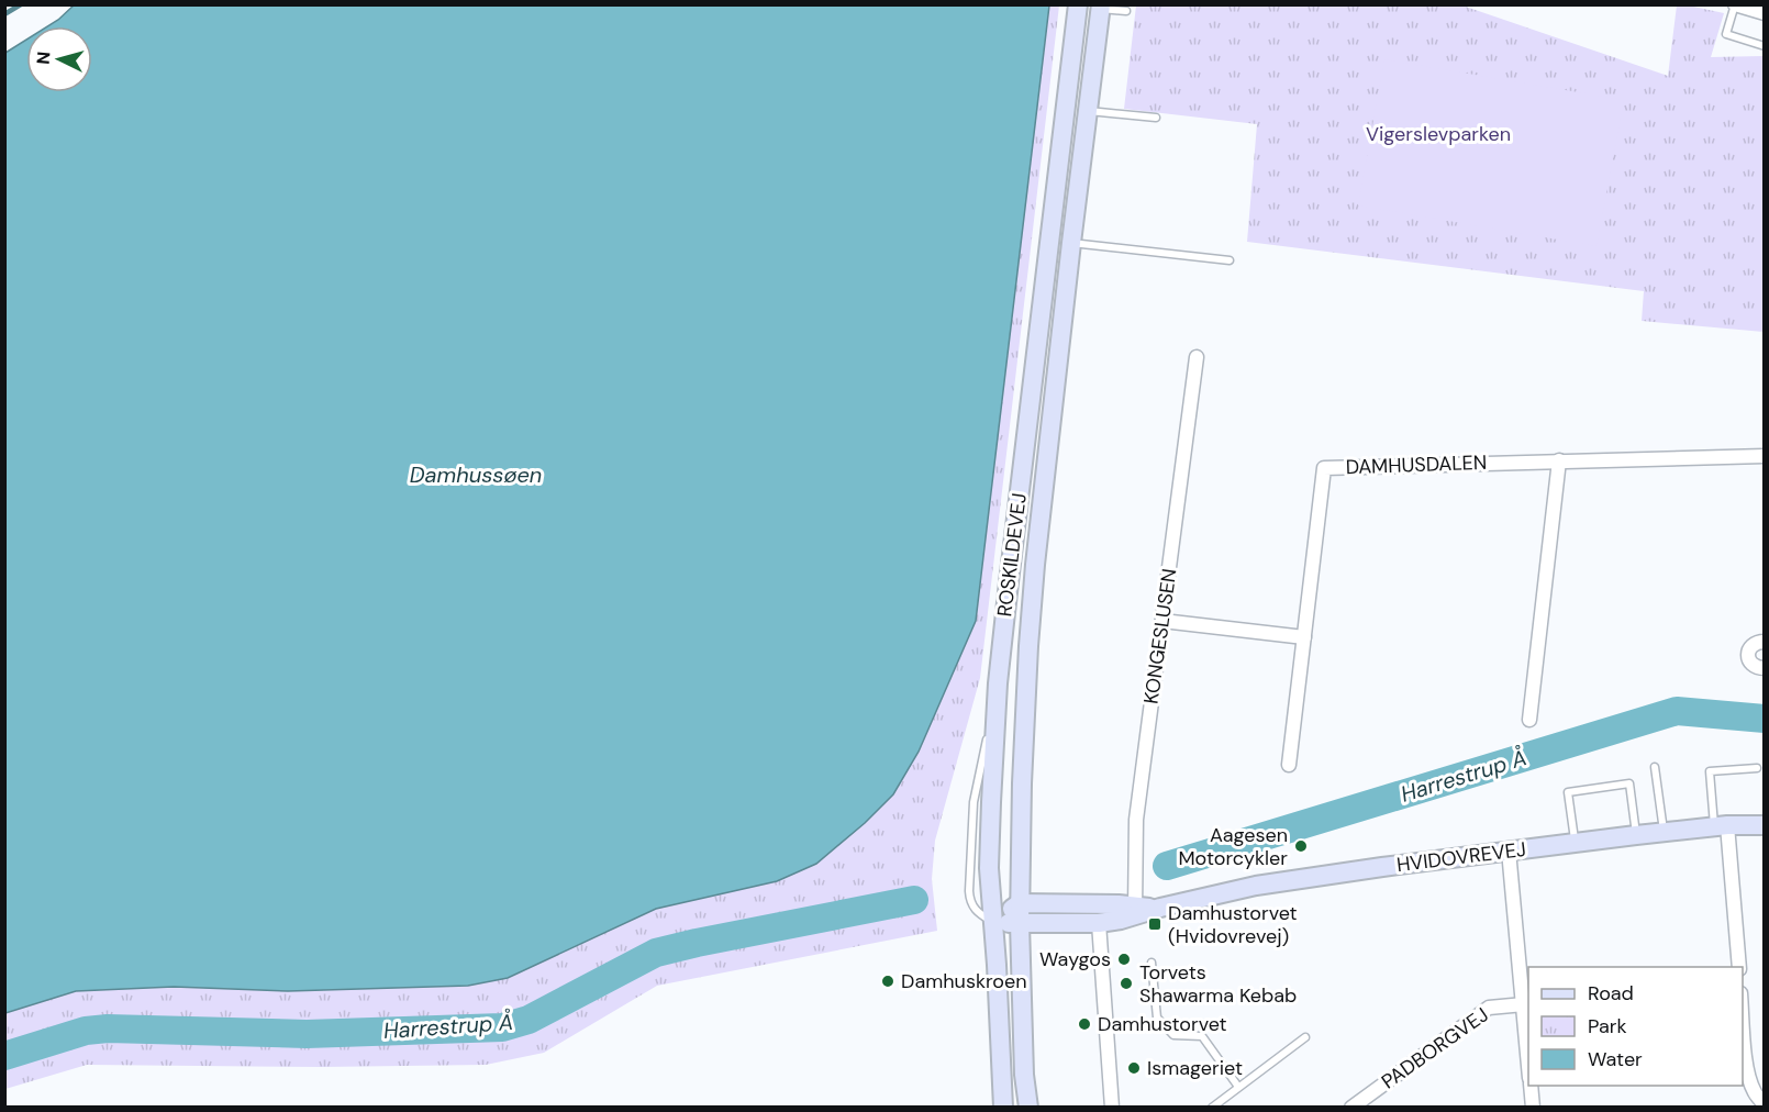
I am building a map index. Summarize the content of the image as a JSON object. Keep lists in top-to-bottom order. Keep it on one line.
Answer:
{"streets":{"main road":["ROSKILDEVEJ","HVIDOVREVEJ"],"street":["DAMHUSDALEN","KONGESLUSEN","PADBORGVEJ"]},"crossings":[["ROSKILDEVEJ","HVIDOVREVEJ"],["KONGESLUSEN","HVIDOVREVEJ"]],"water":["Damhussøen","Harrestrup Å"],"parks":["Vigerslevparken"],"places":{"other":["Aagesen Motorcykler","Waygos","Damhuskroen","Torvets Shawarma Kebab","Damhustorvet","Ismageriet"],"transit":["Damhustorvet (Hvidovrevej)"]},"legend":["Road","Park","Water"],"north":"left"}
